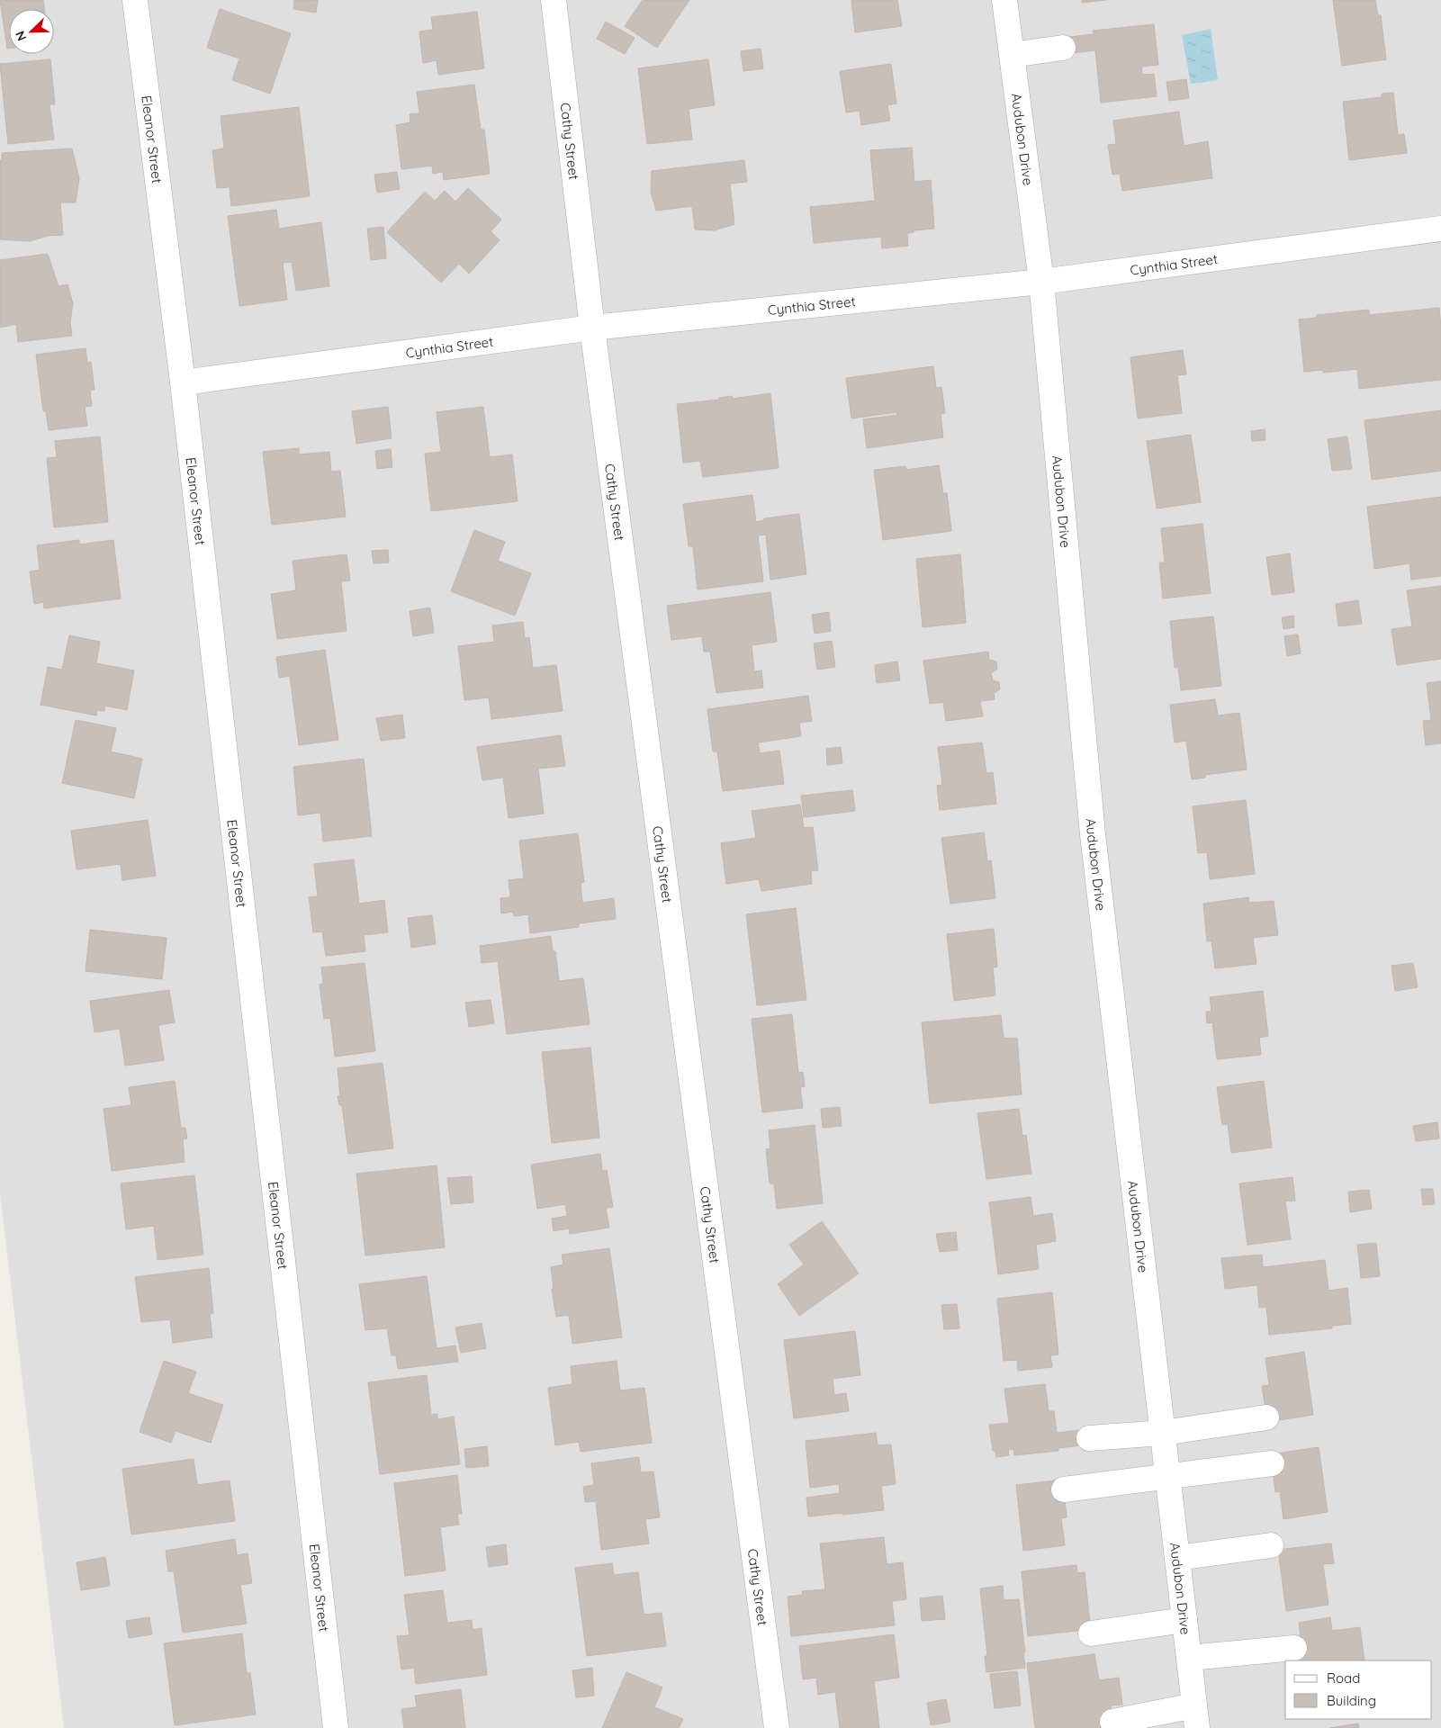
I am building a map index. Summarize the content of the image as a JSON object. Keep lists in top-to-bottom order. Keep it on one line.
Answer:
{"streets":{"street":["Eleanor Street","Audubon Drive","Cathy Street","Cynthia Street"]},"crossings":[["Eleanor Street","Cynthia Street"],["Audubon Drive","Cynthia Street"],["Cathy Street","Cynthia Street"]],"legend":["Road","Building"],"north":"bottom left"}
